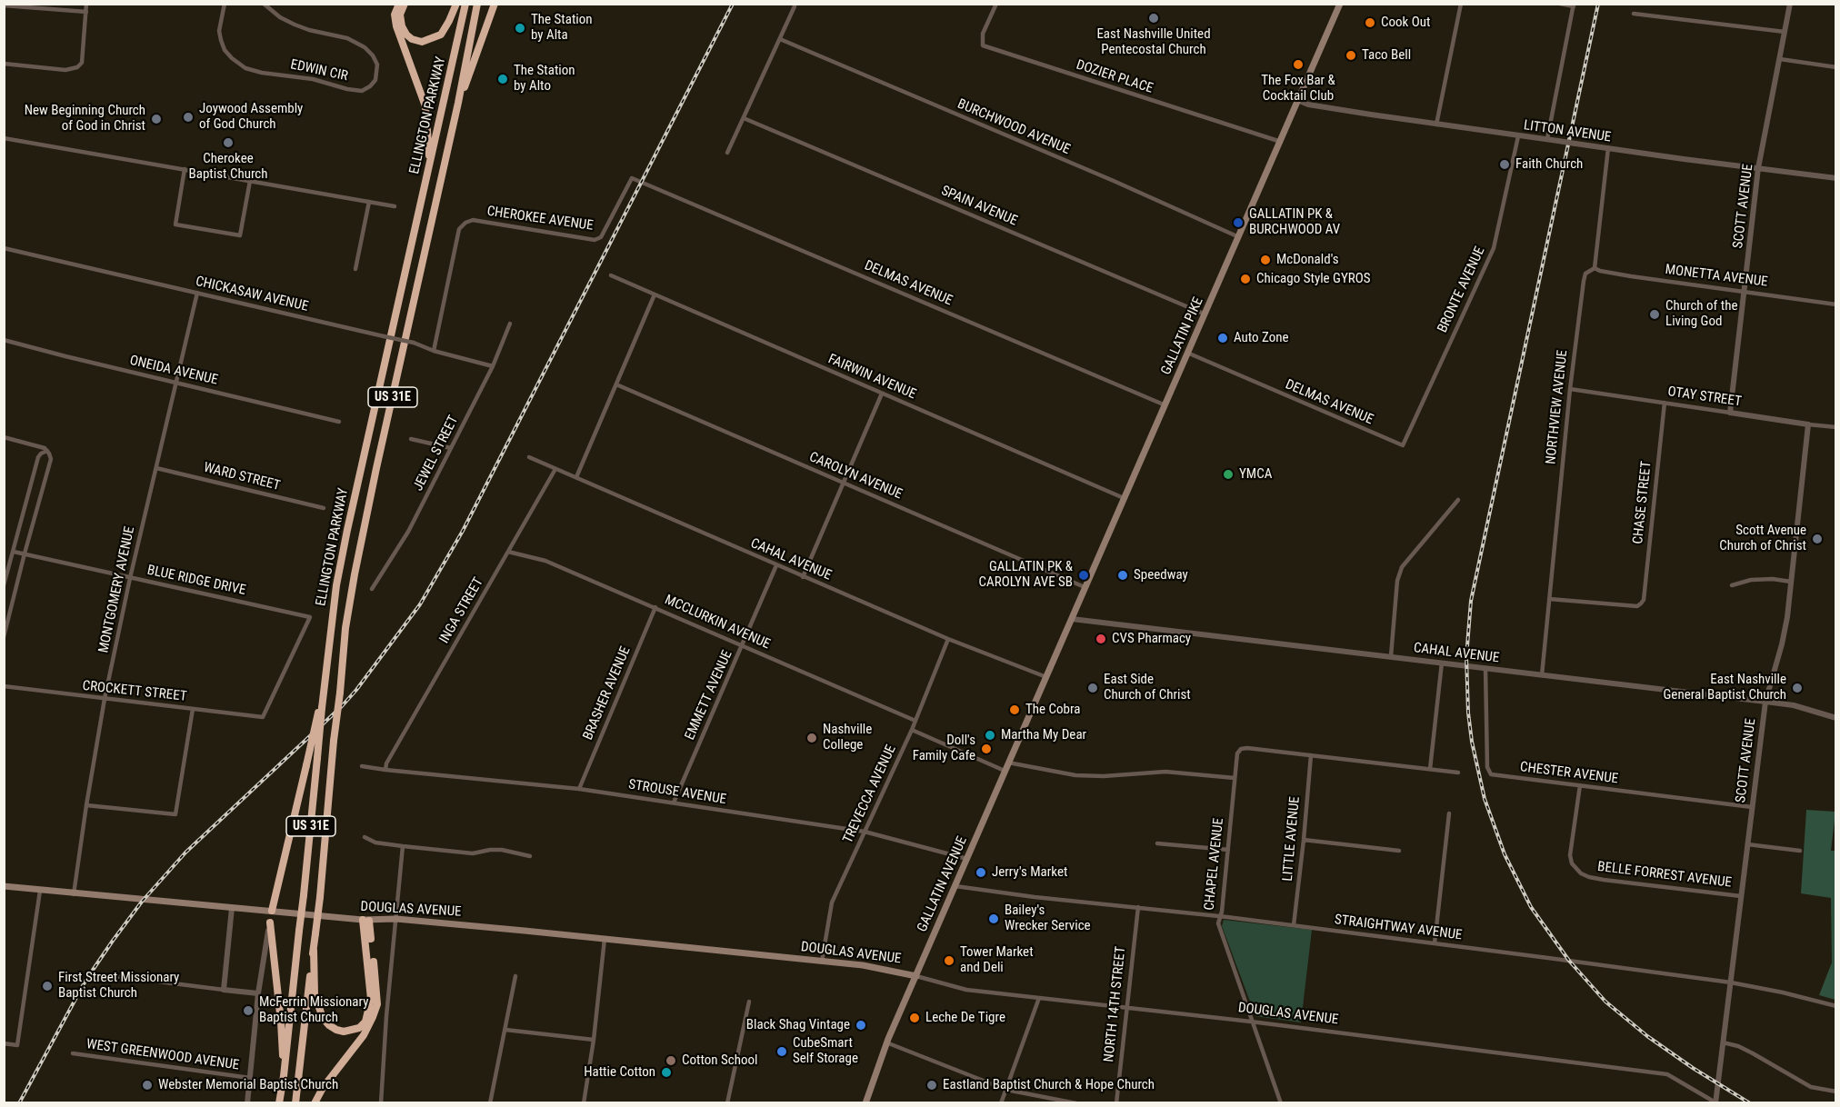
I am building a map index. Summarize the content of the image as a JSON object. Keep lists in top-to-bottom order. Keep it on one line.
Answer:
{"streets":{"highway":["ELLINGTON PARKWAY","US 31E"],"main road":["GALLATIN PIKE","GALLATIN AVENUE","DOUGLAS AVENUE"],"street":["EDWIN CIR","DOZIER PLACE","BURCHWOOD AVENUE","LITTON AVENUE","SPAIN AVENUE","SCOTT AVENUE","CHEROKEE AVENUE","MONETTA AVENUE","DELMAS AVENUE","BRONTE AVENUE","CHICKASAW AVENUE","ONEIDA AVENUE","FAIRWIN AVENUE","OTAY STREET","NORTHVIEW AVENUE","JEWEL STREET","CAROLYN AVENUE","WARD STREET","CHASE STREET","CAHAL AVENUE","BLUE RIDGE DRIVE","MONTGOMERY AVENUE","INGA STREET","MCCLURKIN AVENUE","CROCKETT STREET","BRASHER AVENUE","EMMETT AVENUE","CHESTER AVENUE","STROUSE AVENUE","TREVECCA AVENUE","LITTLE AVENUE","CHAPEL AVENUE","BELLE FORREST AVENUE","STRAIGHTWAY AVENUE","NORTH 14TH STREET","WEST GREENWOOD AVENUE"]},"crossings":[["DOZIER PLACE","GALLATIN PIKE"],["ELLINGTON PARKWAY","US 31E"],["BURCHWOOD AVENUE","GALLATIN PIKE"],["LITTON AVENUE","SCOTT AVENUE"],["LITTON AVENUE","BRONTE AVENUE"],["LITTON AVENUE","GALLATIN PIKE"],["LITTON AVENUE","NORTHVIEW AVENUE"],["SPAIN AVENUE","GALLATIN PIKE"],["SCOTT AVENUE","MONETTA AVENUE"],["SCOTT AVENUE","OTAY STREET"],["SCOTT AVENUE","CAHAL AVENUE"],["SCOTT AVENUE","CHESTER AVENUE"],["SCOTT AVENUE","BELLE FORREST AVENUE"],["SCOTT AVENUE","DOUGLAS AVENUE"],["SCOTT AVENUE","STRAIGHTWAY AVENUE"],["CHEROKEE AVENUE","DELMAS AVENUE"],["CHEROKEE AVENUE","CHICKASAW AVENUE"],["MONETTA AVENUE","NORTHVIEW AVENUE"],["DELMAS AVENUE","BRONTE AVENUE"],["DELMAS AVENUE","GALLATIN PIKE"],["CHICKASAW AVENUE","JEWEL STREET"],["CHICKASAW AVENUE","MONTGOMERY AVENUE"],["GALLATIN PIKE","FAIRWIN AVENUE"],["GALLATIN PIKE","CAROLYN AVENUE"],["GALLATIN PIKE","CAHAL AVENUE"],["GALLATIN PIKE","GALLATIN AVENUE"],["ONEIDA AVENUE","MONTGOMERY AVENUE"],["OTAY STREET","NORTHVIEW AVENUE"],["OTAY STREET","CHASE STREET"],["NORTHVIEW AVENUE","CHASE STREET"],["NORTHVIEW AVENUE","CAHAL AVENUE"],["WARD STREET","MONTGOMERY AVENUE"],["CAHAL AVENUE","INGA STREET"],["CAHAL AVENUE","EMMETT AVENUE"],["CAHAL AVENUE","CHESTER AVENUE"],["CAHAL AVENUE","TREVECCA AVENUE"],["CAHAL AVENUE","GALLATIN AVENUE"],["BLUE RIDGE DRIVE","MONTGOMERY AVENUE"],["BLUE RIDGE DRIVE","CROCKETT STREET"],["MONTGOMERY AVENUE","CROCKETT STREET"],["MONTGOMERY AVENUE","DOUGLAS AVENUE"],["INGA STREET","MCCLURKIN AVENUE"],["INGA STREET","STROUSE AVENUE"],["MCCLURKIN AVENUE","BRASHER AVENUE"],["MCCLURKIN AVENUE","EMMETT AVENUE"],["MCCLURKIN AVENUE","TREVECCA AVENUE"],["BRASHER AVENUE","STROUSE AVENUE"],["EMMETT AVENUE","STROUSE AVENUE"],["CHESTER AVENUE","BELLE FORREST AVENUE"],["STROUSE AVENUE","TREVECCA AVENUE"],["STROUSE AVENUE","GALLATIN AVENUE"],["TREVECCA AVENUE","DOUGLAS AVENUE"],["LITTLE AVENUE","CHAPEL AVENUE"],["LITTLE AVENUE","STRAIGHTWAY AVENUE"],["CHAPEL AVENUE","DOUGLAS AVENUE"],["CHAPEL AVENUE","STRAIGHTWAY AVENUE"],["GALLATIN AVENUE","DOUGLAS AVENUE"],["GALLATIN AVENUE","STRAIGHTWAY AVENUE"],["DOUGLAS AVENUE","NORTH 14TH STREET"],["STRAIGHTWAY AVENUE","NORTH 14TH STREET"]],"places":["East Nashville United Pentecostal Church","Cook Out","The Station by Alta","Taco Bell","The Fox Bar & Cocktail Club","The Station by Alto","Joywood Assembly of God Church","New Beginning Church of God in Christ","Cherokee Baptist Church","Faith Church","GALLATIN PK & BURCHWOOD AV","McDonald's","Chicago Style GYROS","Church of the Living God","Auto Zone","YMCA","Scott Avenue Church of Christ","GALLATIN PK & CAROLYN AVE SB","Speedway","CVS Pharmacy","East Side Church of Christ","East Nashville General Baptist Church","The Cobra","Martha My Dear","Nashville College","Doll's Family Cafe","Jerry's Market","Bailey's Wrecker Service","Tower Market and Deli","First Street Missionary Baptist Church","McFerrin Missionary Baptist Church","Leche De Tigre","Black Shag Vintage","CubeSmart Self Storage","Cotton School","Hattie Cotton","Webster Memorial Baptist Church","Eastland Baptist Church & Hope Church"]}
